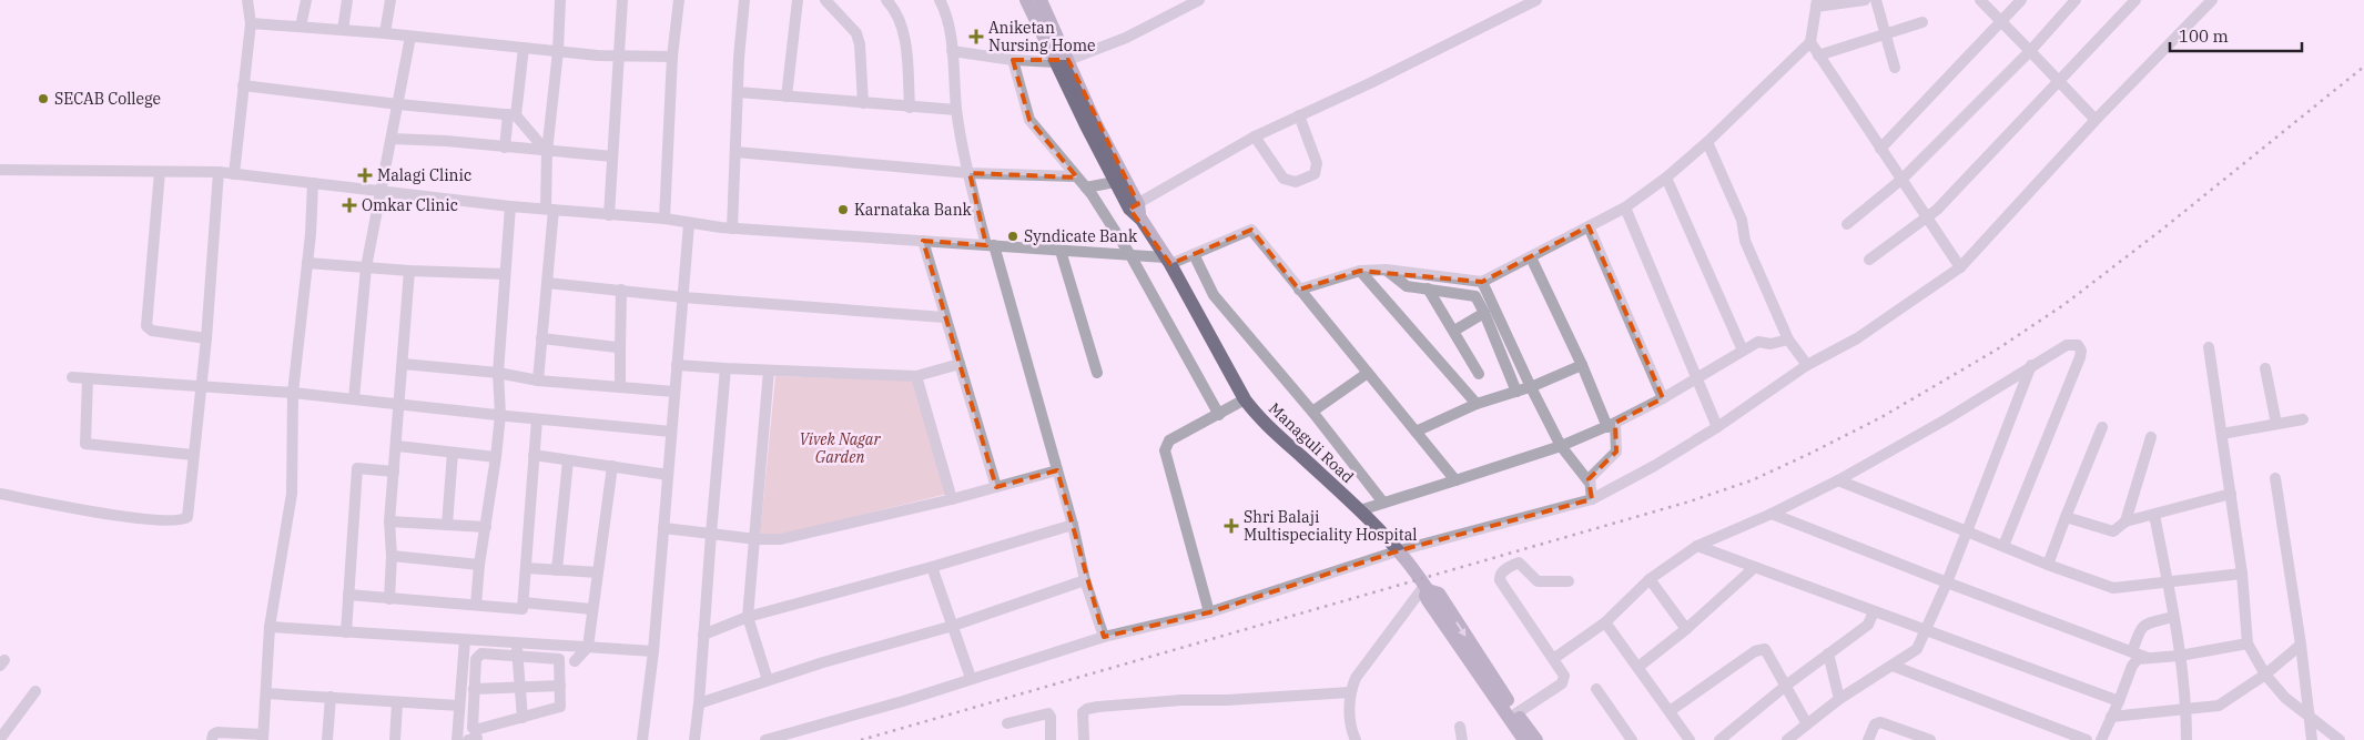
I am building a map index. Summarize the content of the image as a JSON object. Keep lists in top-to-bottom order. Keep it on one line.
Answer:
{"streets":{"main road":["Managuli Road"]},"parks":["Vivek Nagar Garden"],"places":{"health":["Aniketan Nursing Home","Malagi Clinic","Omkar Clinic","Shri Balaji Multispeciality Hospital"],"other":["SECAB College","Karnataka Bank","Syndicate Bank"]},"scale_bar":"100 m"}
